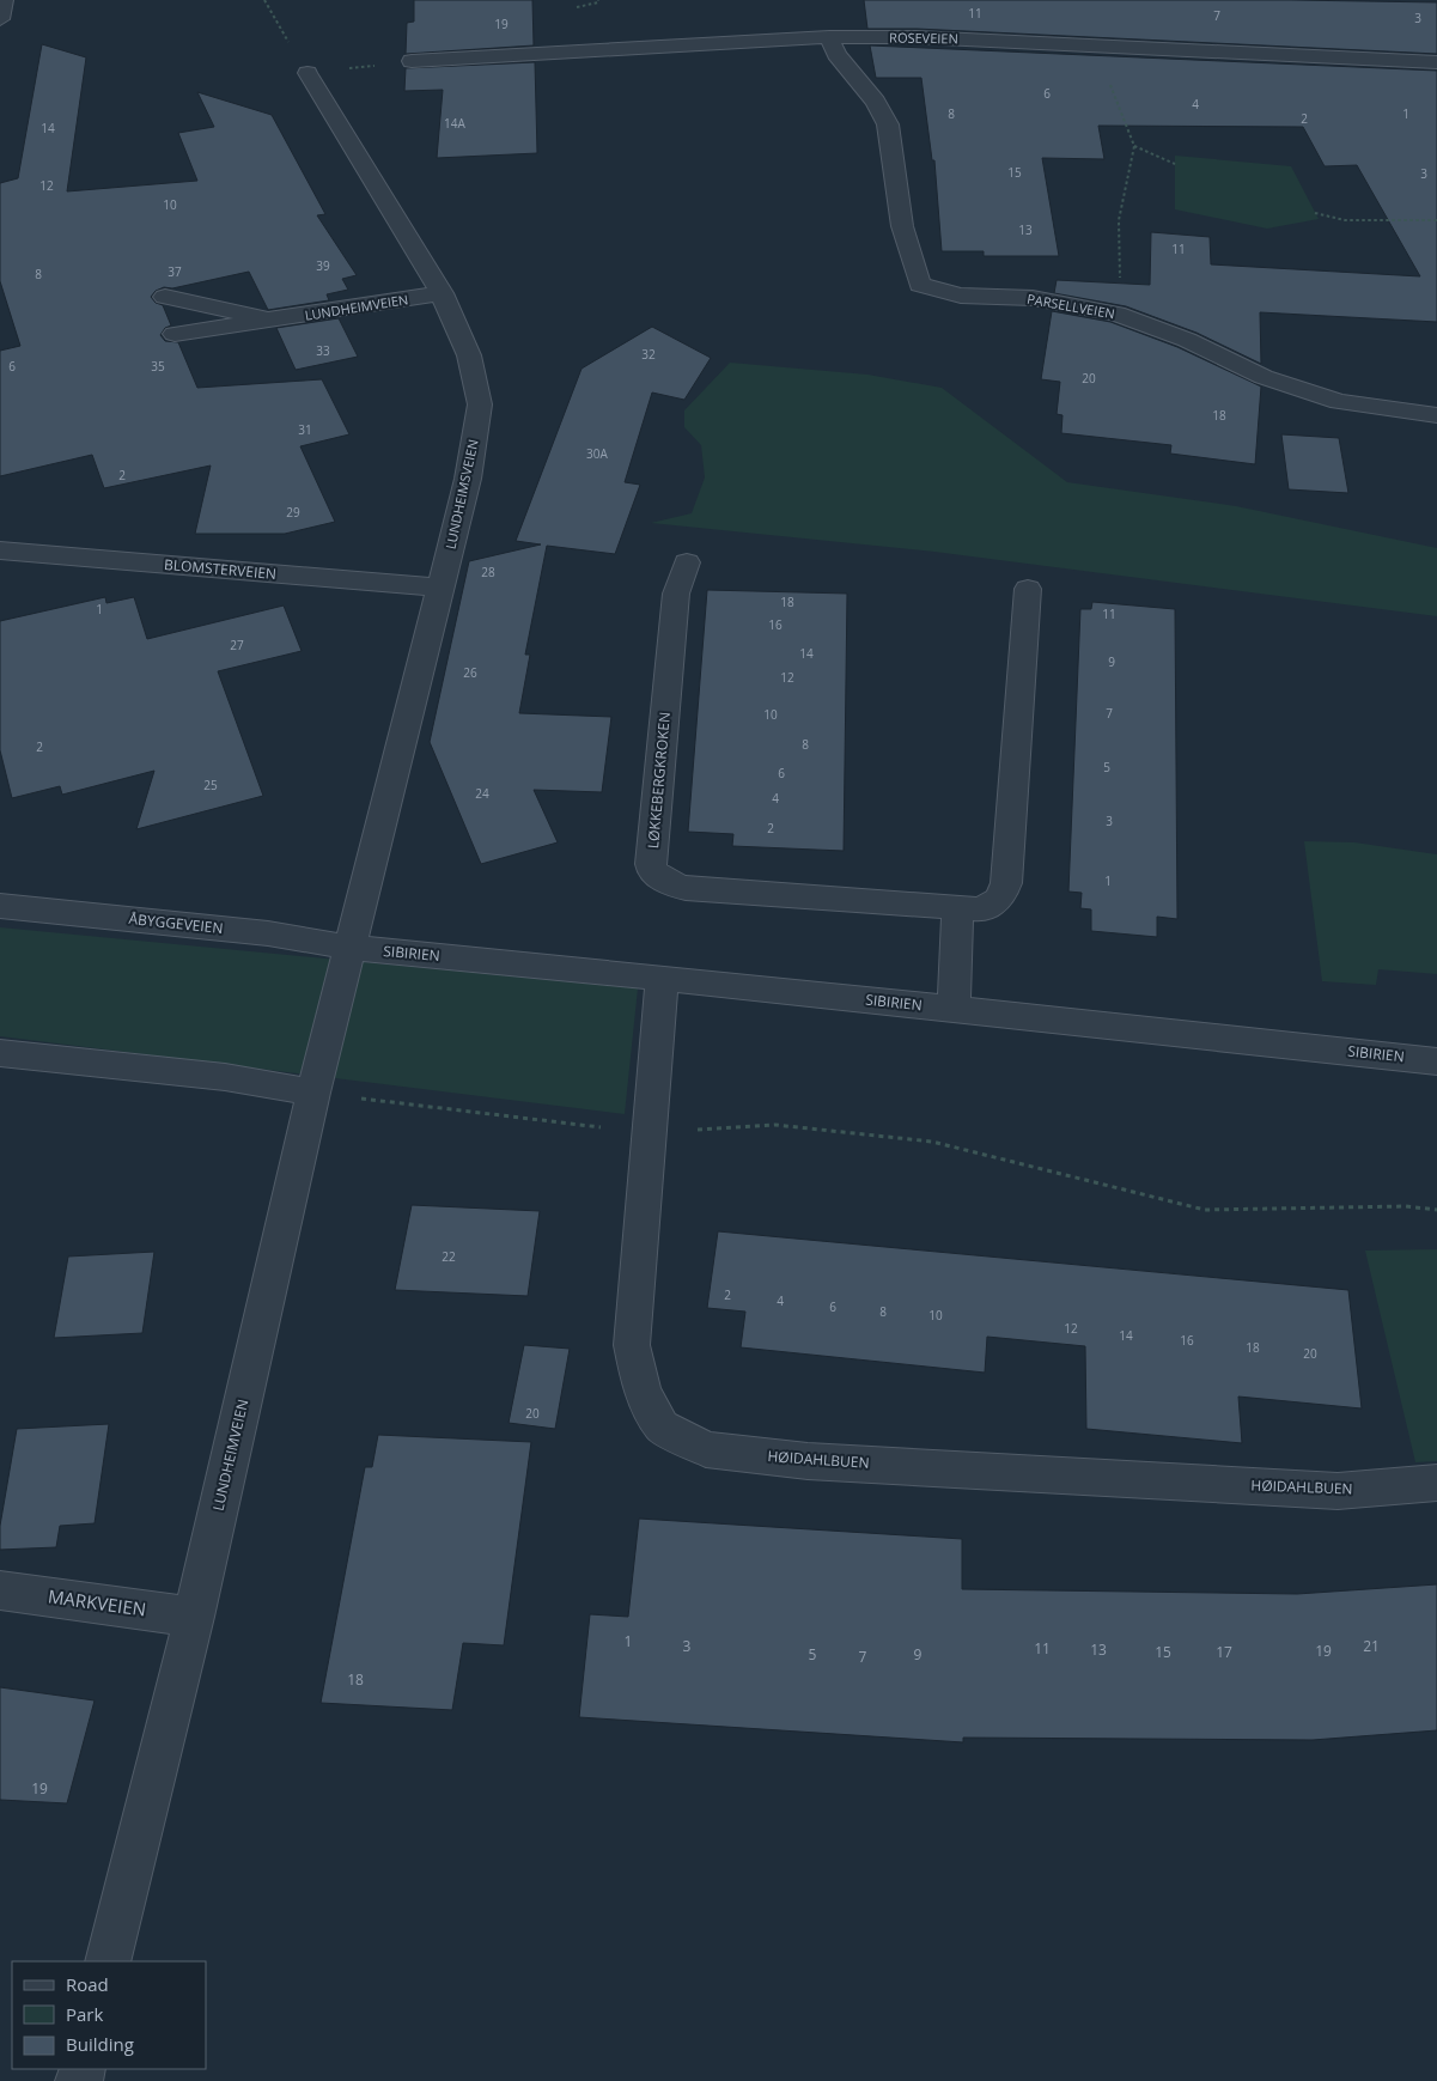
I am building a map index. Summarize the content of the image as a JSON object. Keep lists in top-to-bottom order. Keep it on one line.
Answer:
{"streets":{"street":["ROSEVEIEN","PARSELLVEIEN","LUNDHEIMVEIEN","LUNDHEIMSVEIEN","BLOMSTERVEIEN","LØKKEBERGKROKEN","ÅBYGGEVEIEN","SIBIRIEN","HØIDAHLBUEN","MARKVEIEN"]},"crossings":[["ROSEVEIEN","PARSELLVEIEN"],["LUNDHEIMVEIEN","LUNDHEIMSVEIEN"],["LUNDHEIMVEIEN","ÅBYGGEVEIEN"],["LUNDHEIMVEIEN","SIBIRIEN"],["LUNDHEIMVEIEN","MARKVEIEN"],["LUNDHEIMSVEIEN","BLOMSTERVEIEN"],["LUNDHEIMSVEIEN","ÅBYGGEVEIEN"],["LUNDHEIMSVEIEN","SIBIRIEN"],["ÅBYGGEVEIEN","SIBIRIEN"],["SIBIRIEN","HØIDAHLBUEN"]],"house_numbers":["11","7","3","19","6","4","8","1","2","14A","14","15","3","12","10","13","11","39","37","8","33","32","6","35","20","18","31","30A","2","29","28","18","1","11","16","27","14","9","26","12","7","10","8","2","5","6","25","24","4","3","2","1","22","2","4","6","8","10","12","14","16","18","20","20","1","3","21","11","13","19","15","17","5","9","7","18","19"],"legend":["Road","Park","Building"]}
